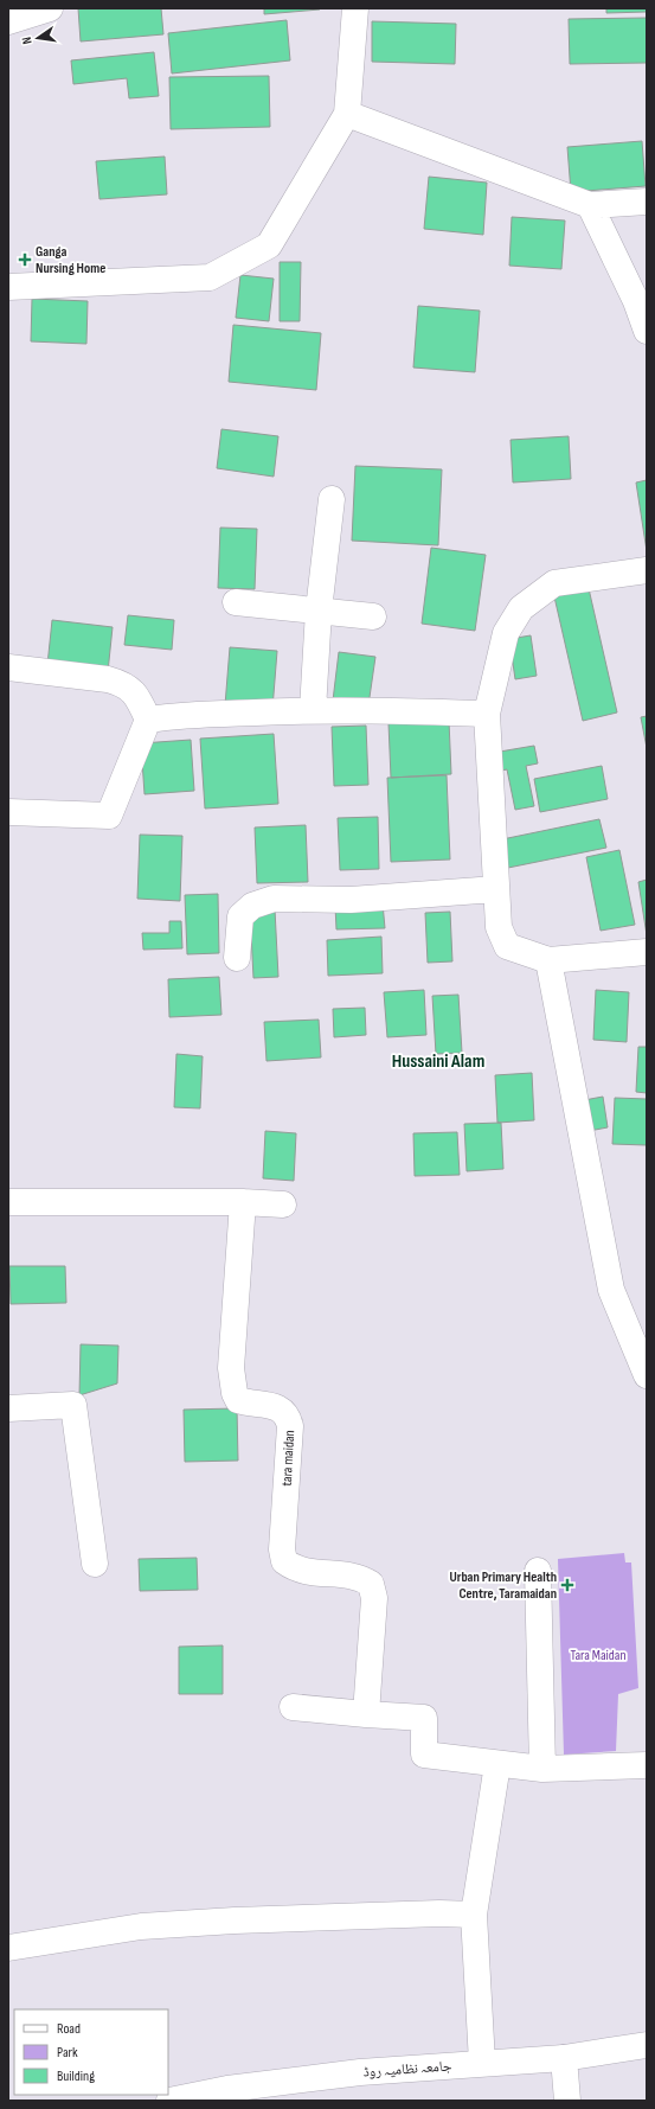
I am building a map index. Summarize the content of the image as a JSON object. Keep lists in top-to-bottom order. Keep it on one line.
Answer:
{"streets":{"street":["tara maidan","جامعہ نظامیہ روڈ"]},"districts":["Hussaini Alam"],"parks":["Tara Maidan"],"places":{"health":["Ganga Nursing Home","Urban Primary Health Centre, Taramaidan"]},"legend":["Road","Park","Building"],"north":"left"}
